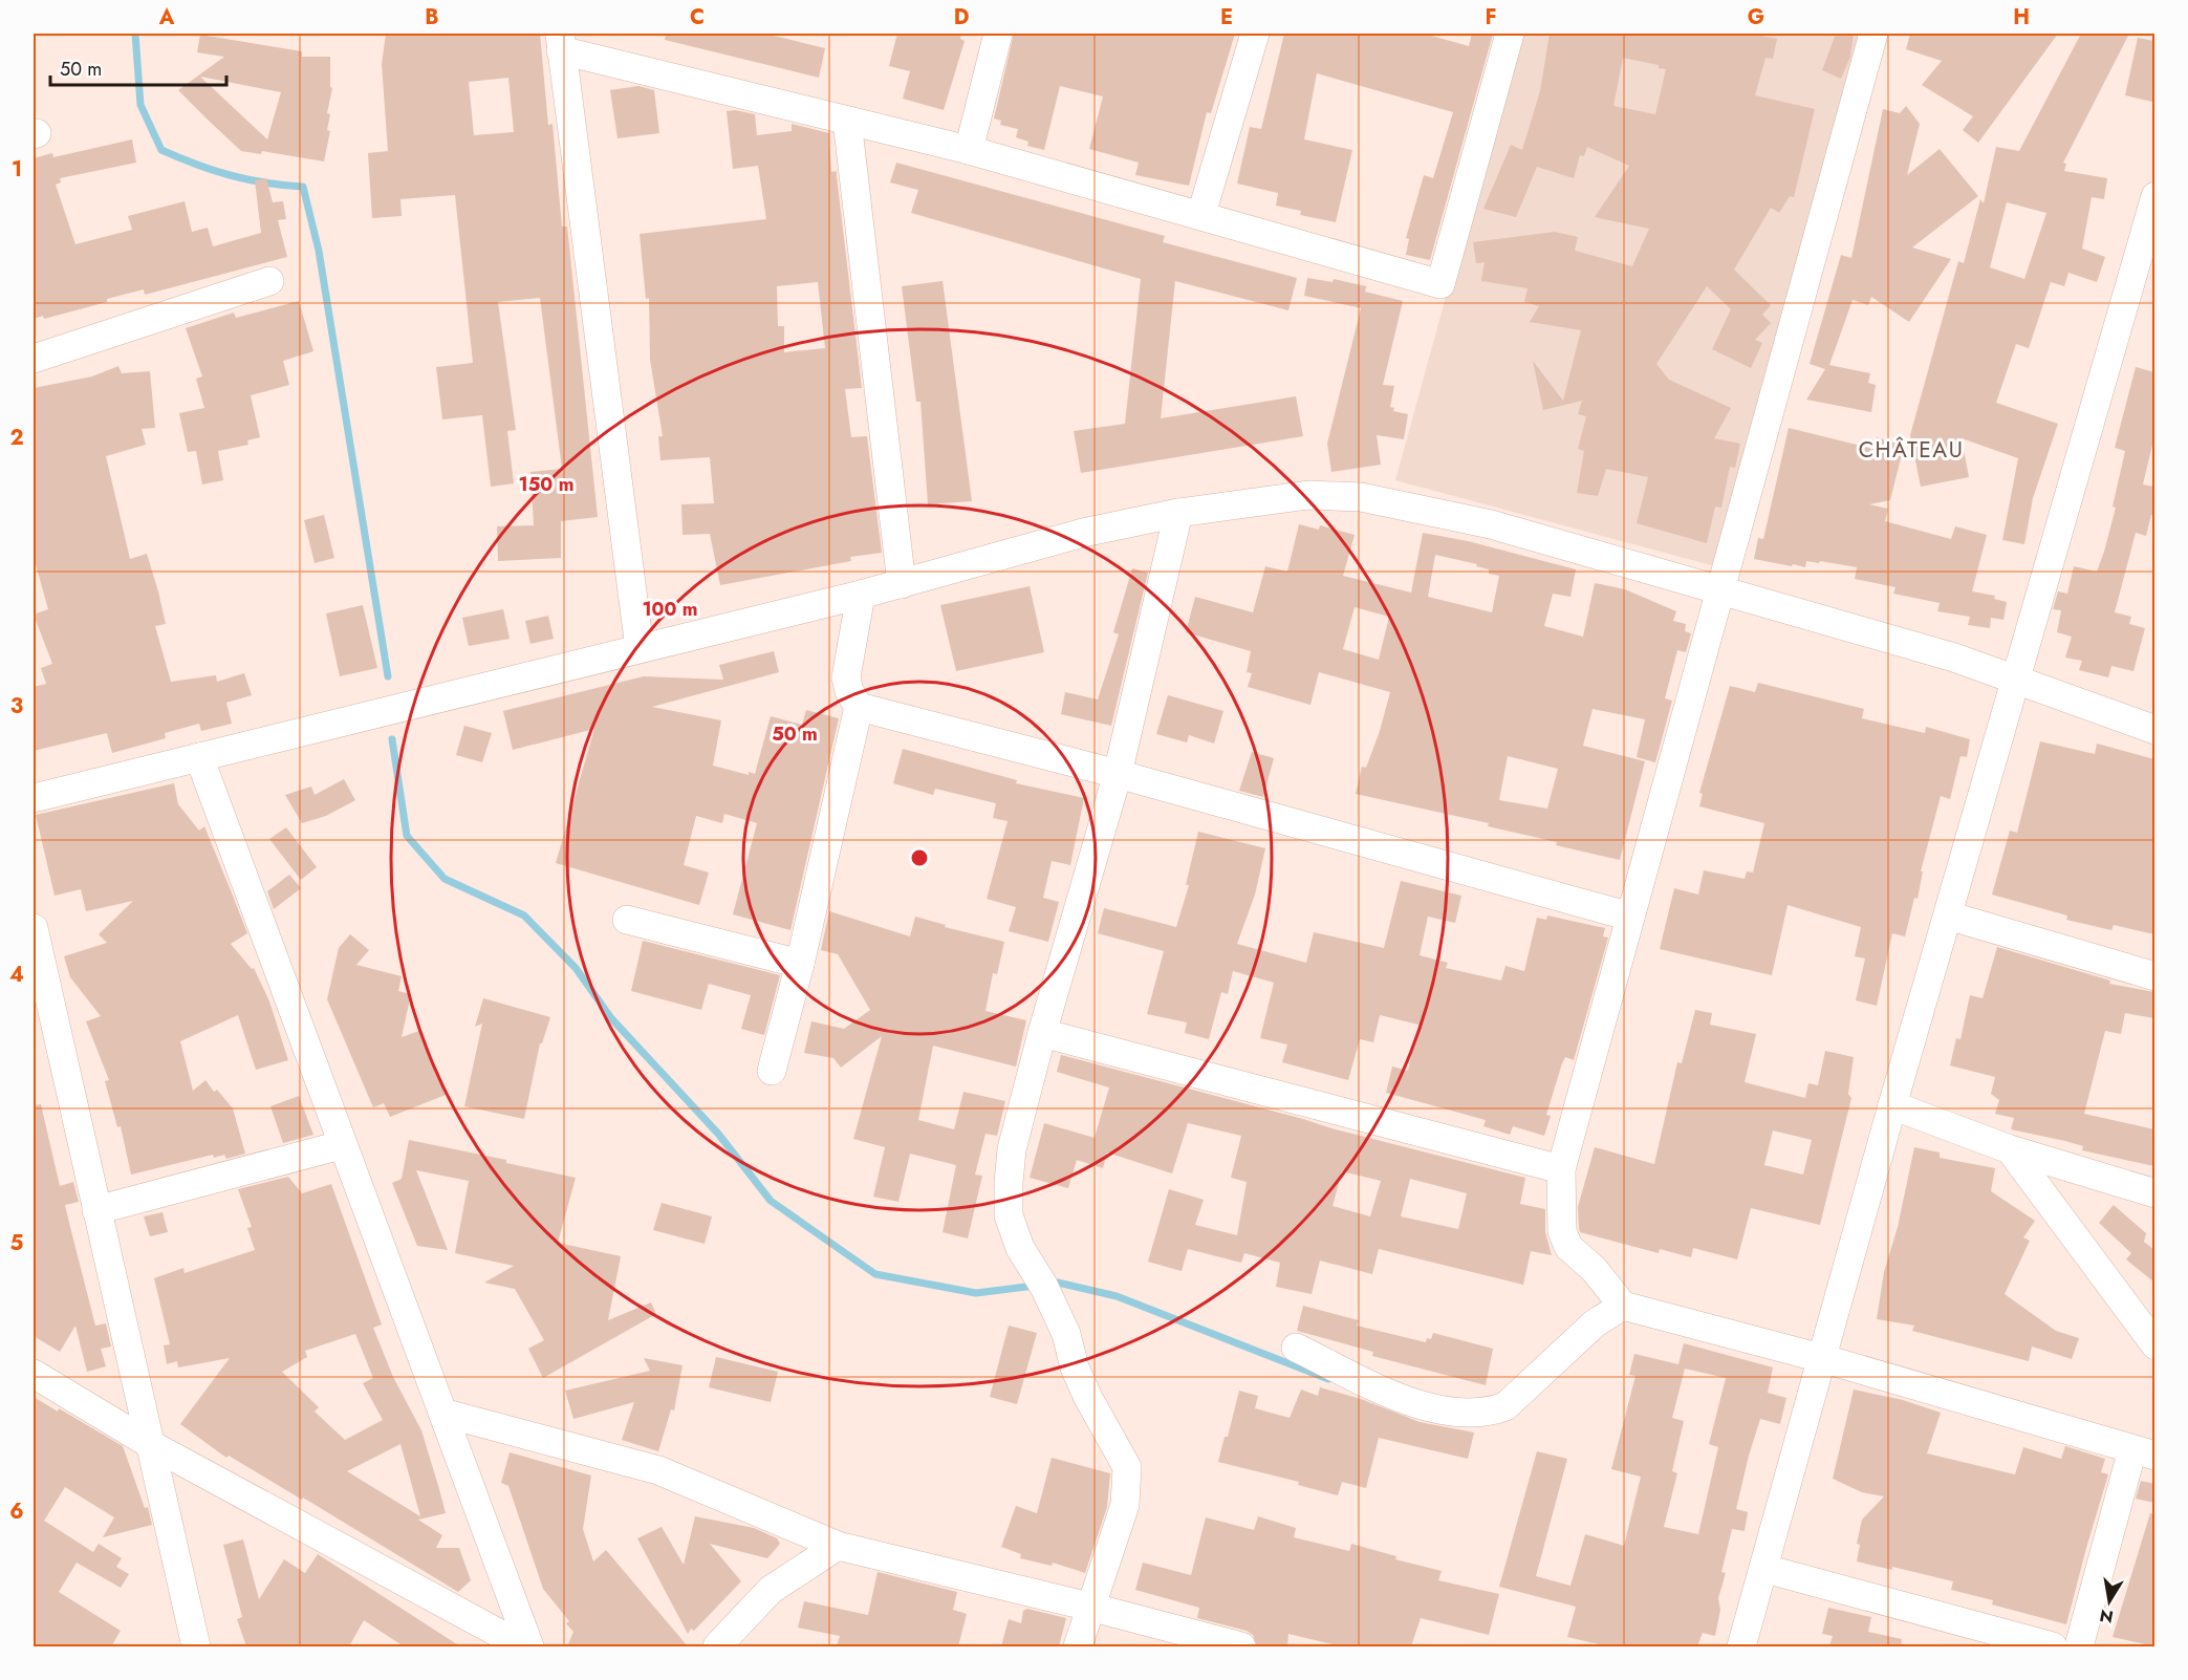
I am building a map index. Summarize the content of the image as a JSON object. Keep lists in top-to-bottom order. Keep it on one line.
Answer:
{"districts":["CHÂTEAU"],"scale_bar":"50 m","north":"bottom","grid":{"columns":["A","B","C","D","E","F","G","H"],"rows":["1","2","3","4","5","6"]},"rings":["150 m","100 m","50 m"]}
